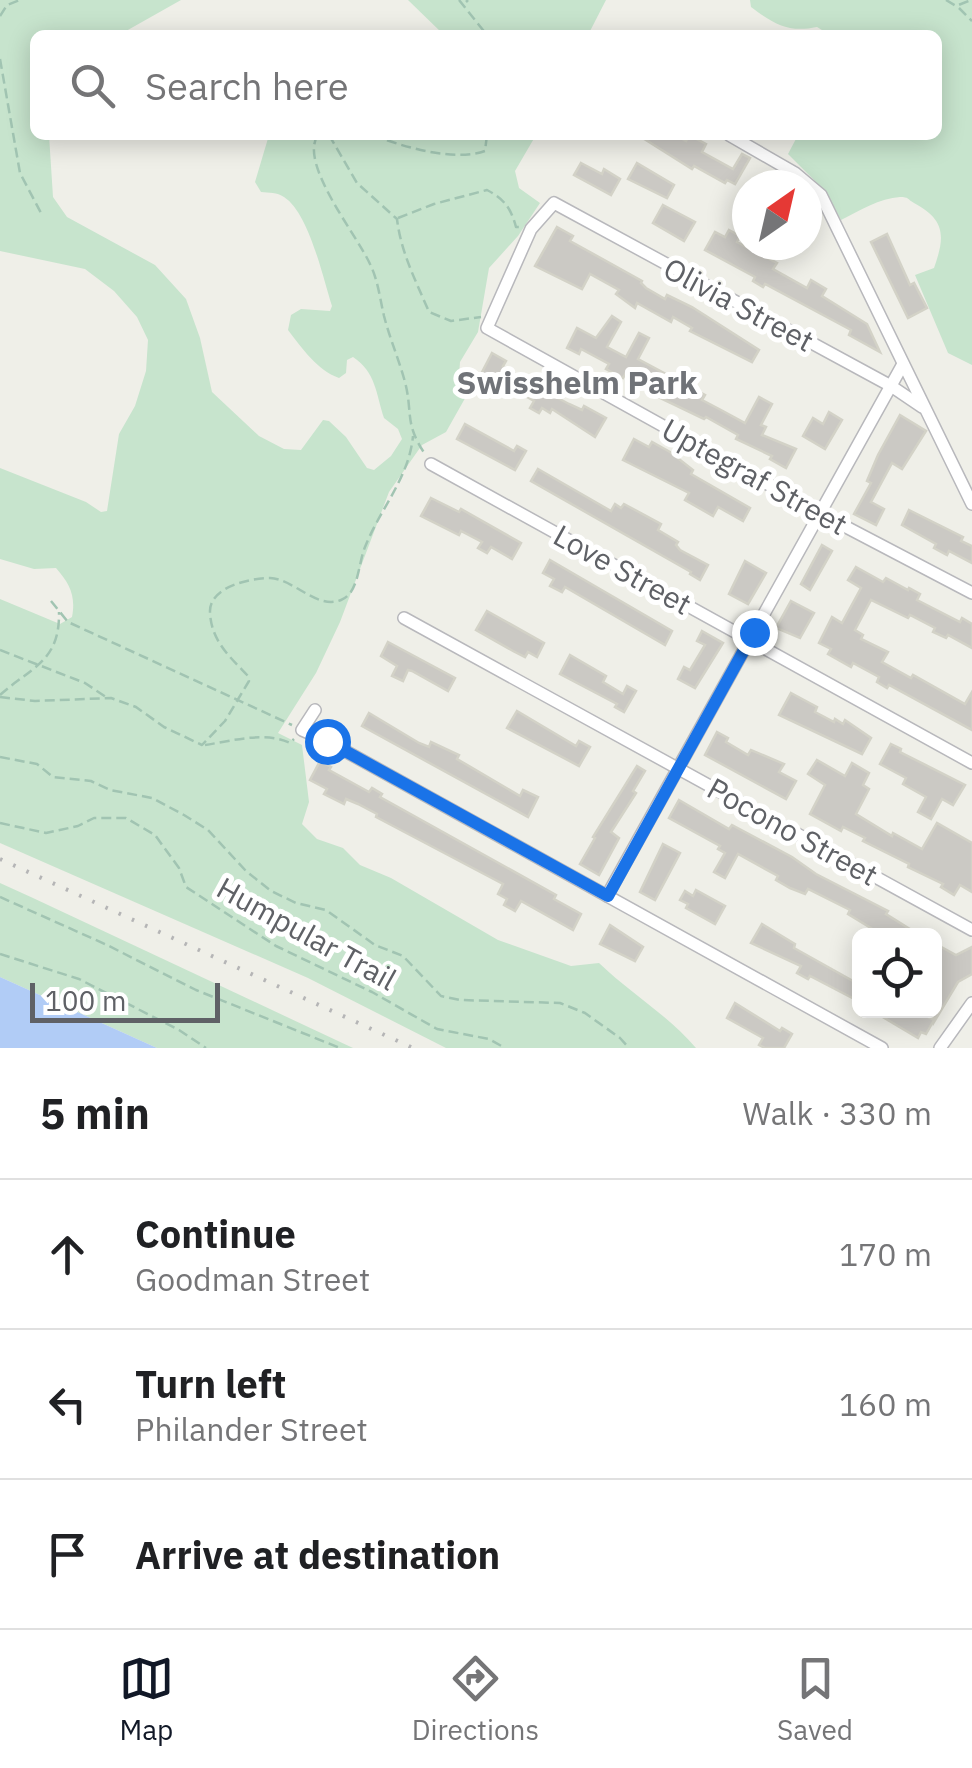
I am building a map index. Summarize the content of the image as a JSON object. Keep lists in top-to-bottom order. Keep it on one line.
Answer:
{"streets":{"street":["Olivia Street","Uptegraf Street","Love Street","Pocono Street"],"path":["Humpular Trail"]},"crossings":[["Olivia Street","Uptegraf Street"]],"districts":["Swisshelm Park"],"scale_bar":"100 m","north":"top right","page":{"search":"Search here","scale":"100 m","heading":["5 min","Walk · 330 m"],"list":[["Continue","Goodman Street","170 m"],["Turn left","Philander Street","160 m"],"Arrive at destination"],"nav":["Map","Directions","Saved"]}}
